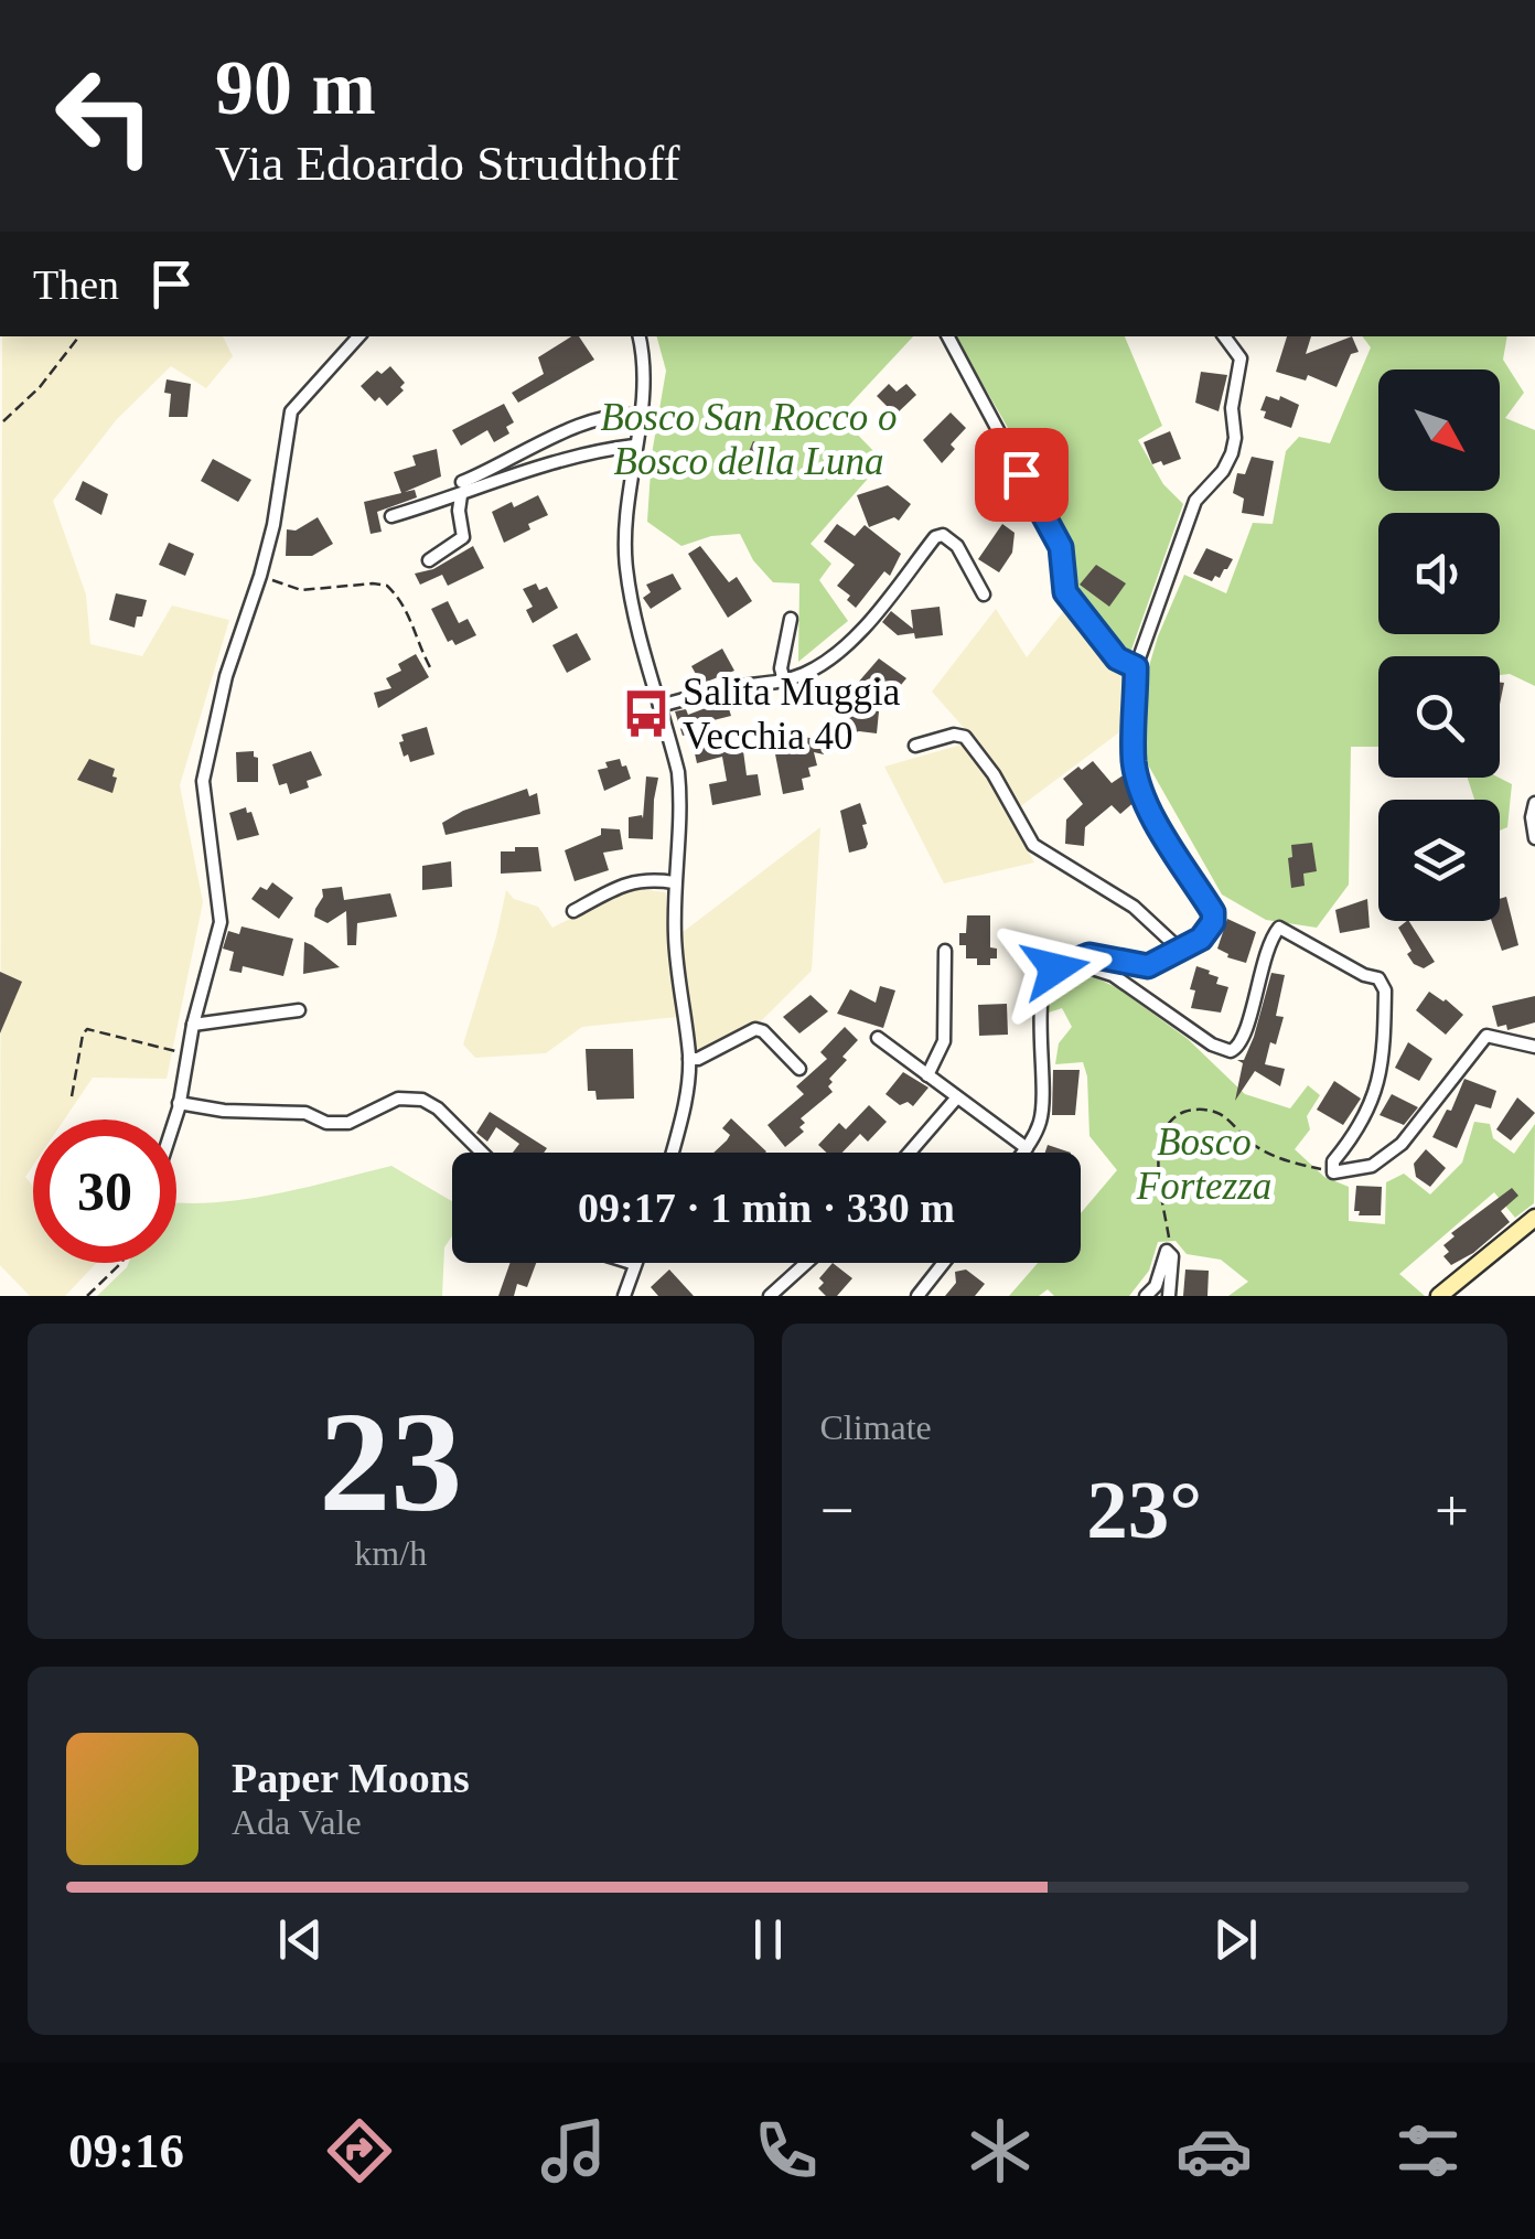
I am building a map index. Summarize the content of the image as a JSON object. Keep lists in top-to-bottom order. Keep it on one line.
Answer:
{"parks":["Bosco San Rocco o Bosco della Luna","Bosco Fortezza"],"places":{"bus stop":["Salita Muggia Vecchia 40"]},"north":"bottom right","page":{"turn":["90 m","Via Edoardo Strudthoff"],"then":"Then","limit":"30","trip":"09:17 · 1 min · 330 m","tile":[["23","km/h"],"Climate"],"heat":["−","23°","+"],"song":["Paper Moons","Ada Vale"],"tabs":"09:16"}}
